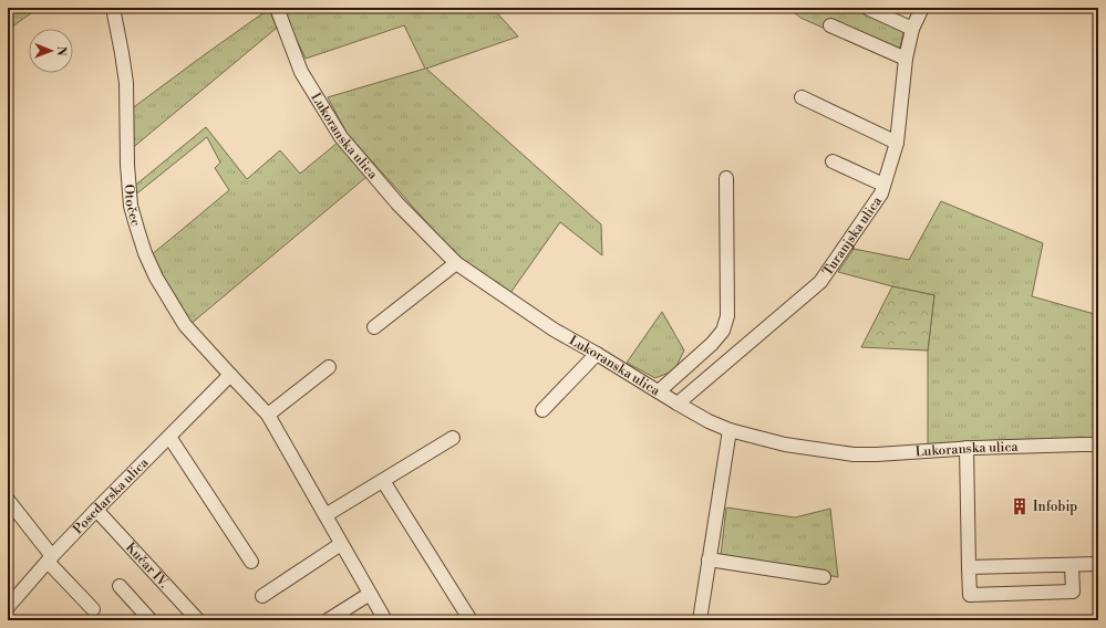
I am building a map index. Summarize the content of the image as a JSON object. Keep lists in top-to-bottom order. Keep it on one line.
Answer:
{"streets":{"street":["Lukoranska ulica","Otočec","Turanjska ulica","Posedarska ulica","Kučar IV."]},"crossings":[["Lukoranska ulica","Turanjska ulica"],["Otočec","Posedarska ulica"],["Posedarska ulica","Kučar IV."]],"places":{"building":["Infobip"]},"north":"right"}
